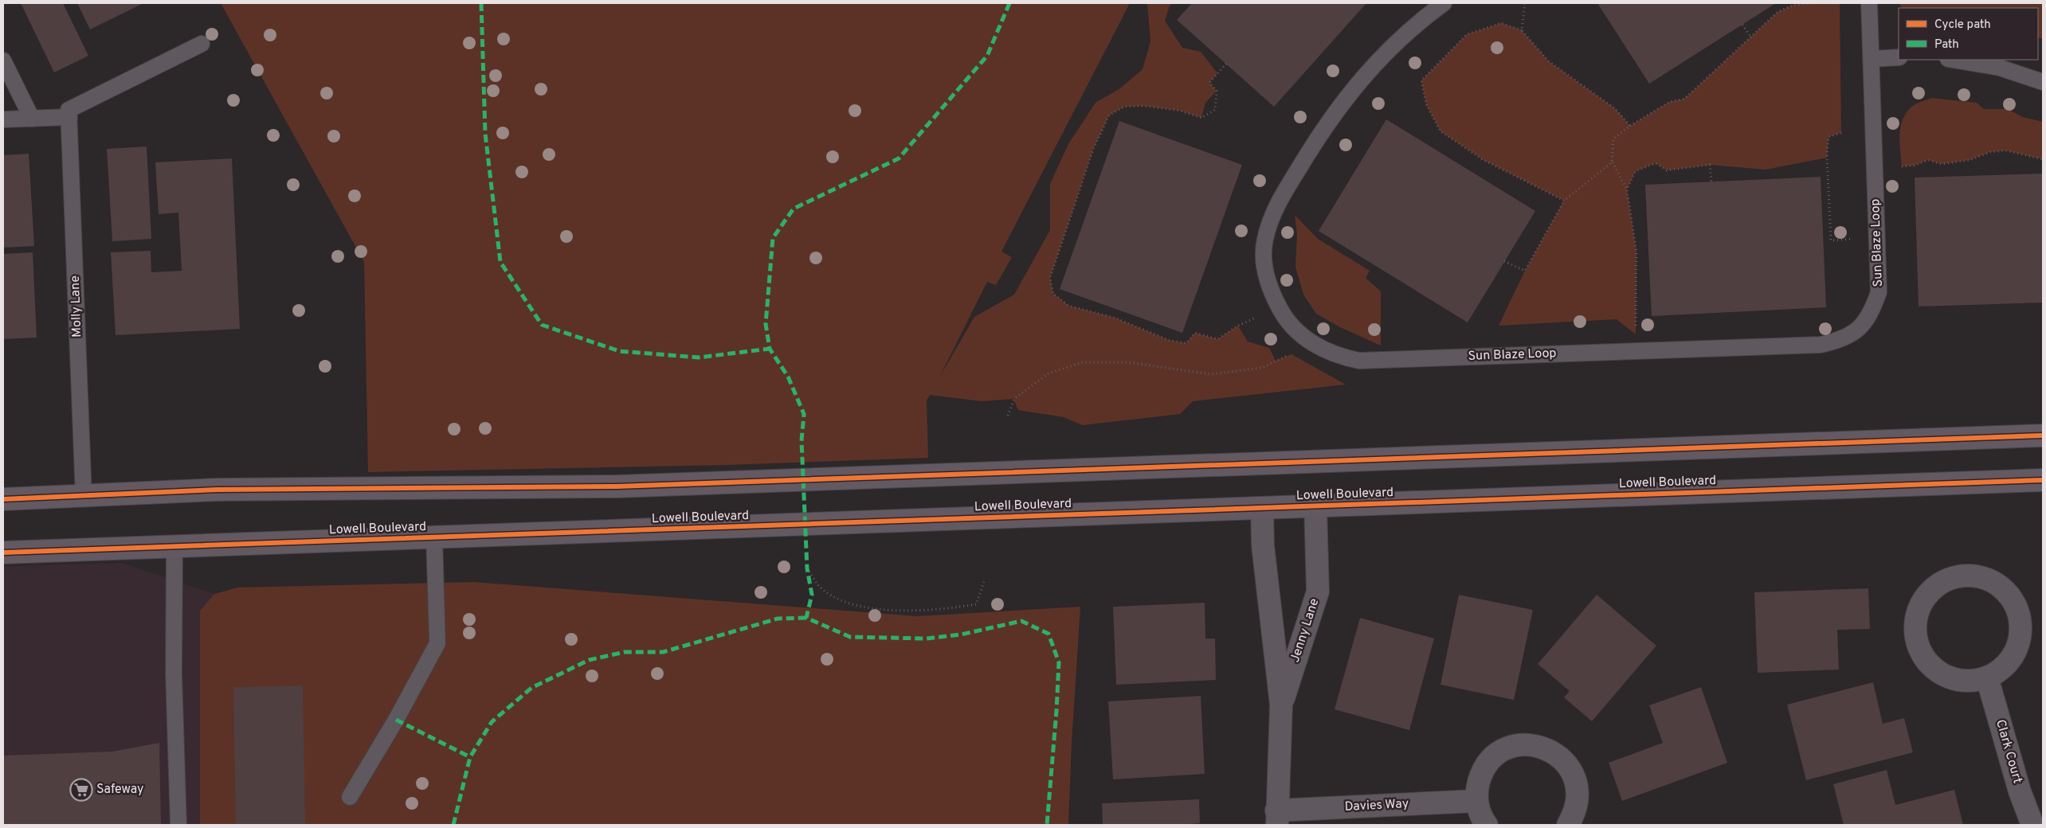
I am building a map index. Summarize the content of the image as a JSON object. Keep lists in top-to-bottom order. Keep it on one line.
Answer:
{"streets":{"main road":["Lowell Boulevard"],"street":["Jenny Lane","Clark Court","Davies Way"],"lane":["Sun Blaze Loop","Molly Lane"]},"crossings":[["Lowell Boulevard","Jenny Lane"],["Jenny Lane","Davies Way"]],"places":{"supermarket":["Safeway"]},"legend":["Cycle path","Path"]}
